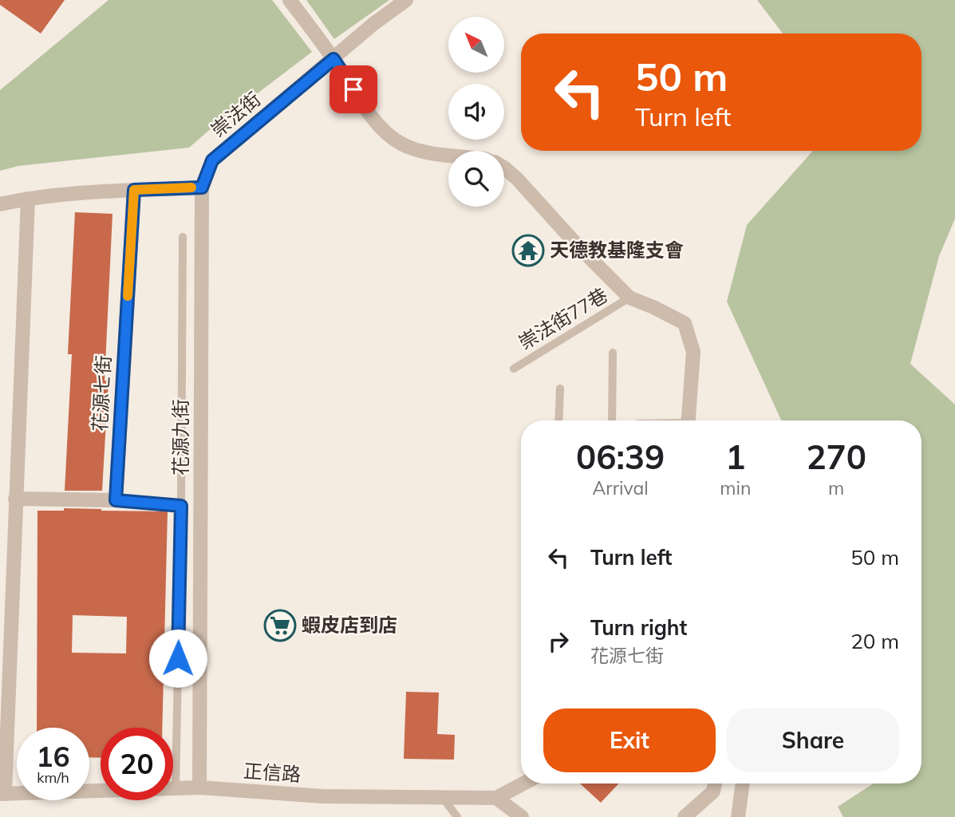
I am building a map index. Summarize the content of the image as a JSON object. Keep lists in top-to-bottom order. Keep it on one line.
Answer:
{"streets":{"street":["崇法街","花源七街","花源九街","正信路"],"lane":["崇法街77巷"]},"crossings":[["崇法街","花源九街"],["花源九街","正信路"]],"places":{"temple":["天德教基隆支會"],"supermarket":["蝦皮店到店"]},"north":"top left","page":{"turn":["50 m","Turn left"],"eta":["06:39","Arrival","1","min","270","m"],"list":[{"name":"Turn left","value":"50 m"},{"name":"Turn right","note":"花源七街","value":"20 m"}],"buttons":["Exit","Share"],"speed":"16 km/h","limit":"20"}}
